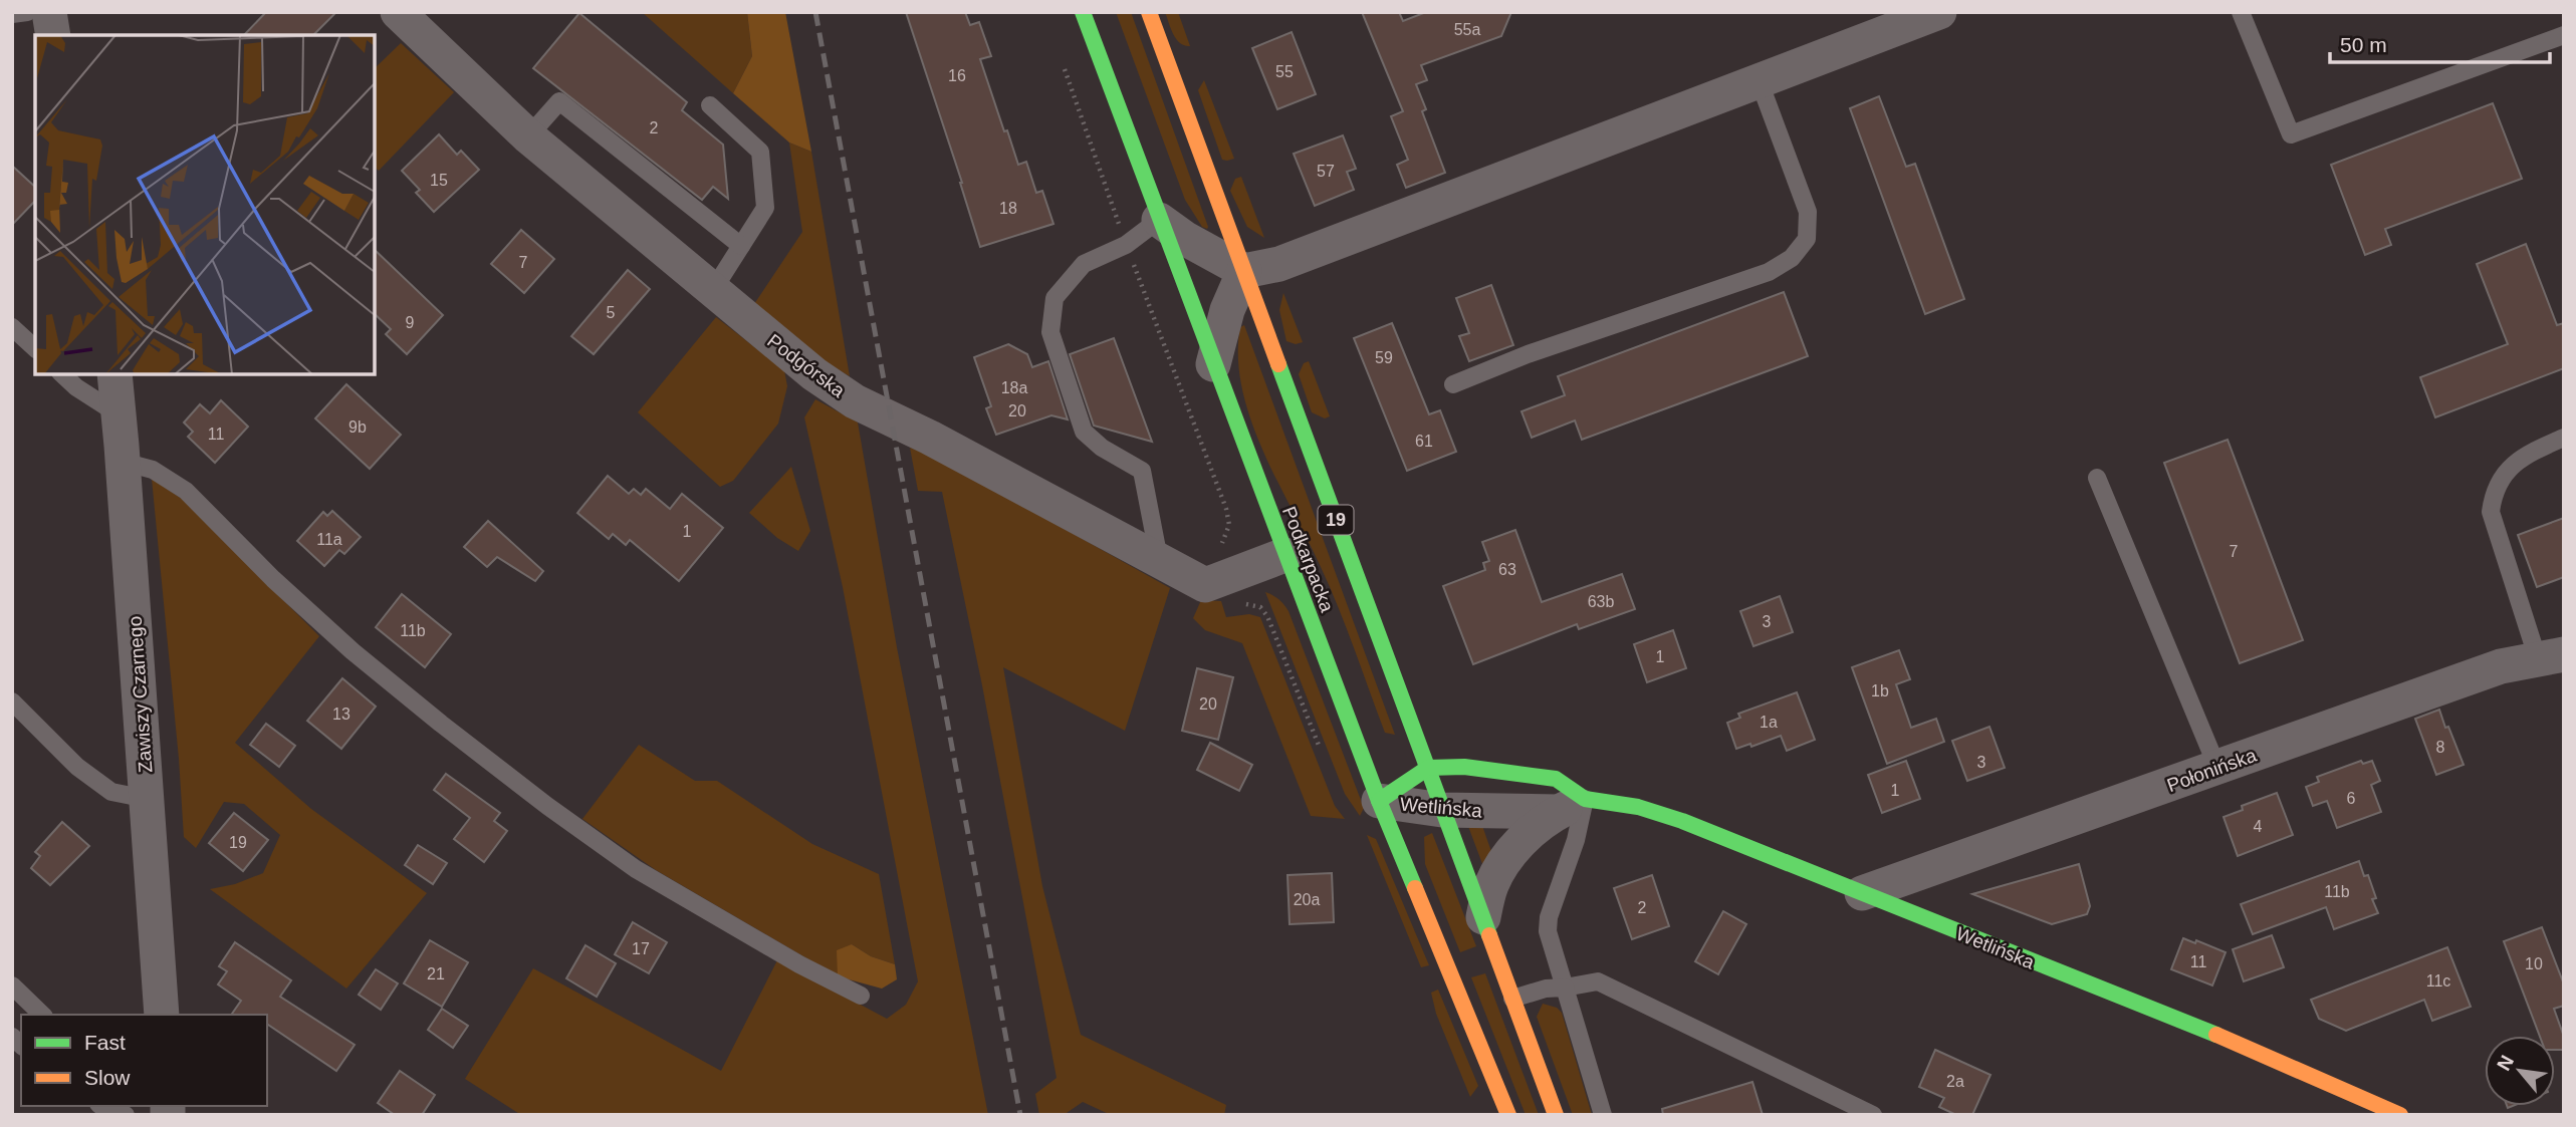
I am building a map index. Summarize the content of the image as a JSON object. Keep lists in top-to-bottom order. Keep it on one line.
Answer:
{"streets":{"main road":["19","Podkarpacka","Wetlińska"],"street":["Podgórska","Zawiszy Czarnego","Połonińska"]},"crossings":[["Podgórska","Podkarpacka"],["Podkarpacka","Wetlińska"],["Połonińska","Wetlińska"]],"house_numbers":["55a","55","16","2","57","15","18","7","5","9","59","18a","20","9b","11","61","1","11a","7","63","63b","3","11b","1","1b","20","13","1a","8","3","1","6","4","19","11b","20a","2","17","11","10","21","11c","2a"],"legend":["Fast","Slow"],"scale_bar":"50 m","north":"top left"}
